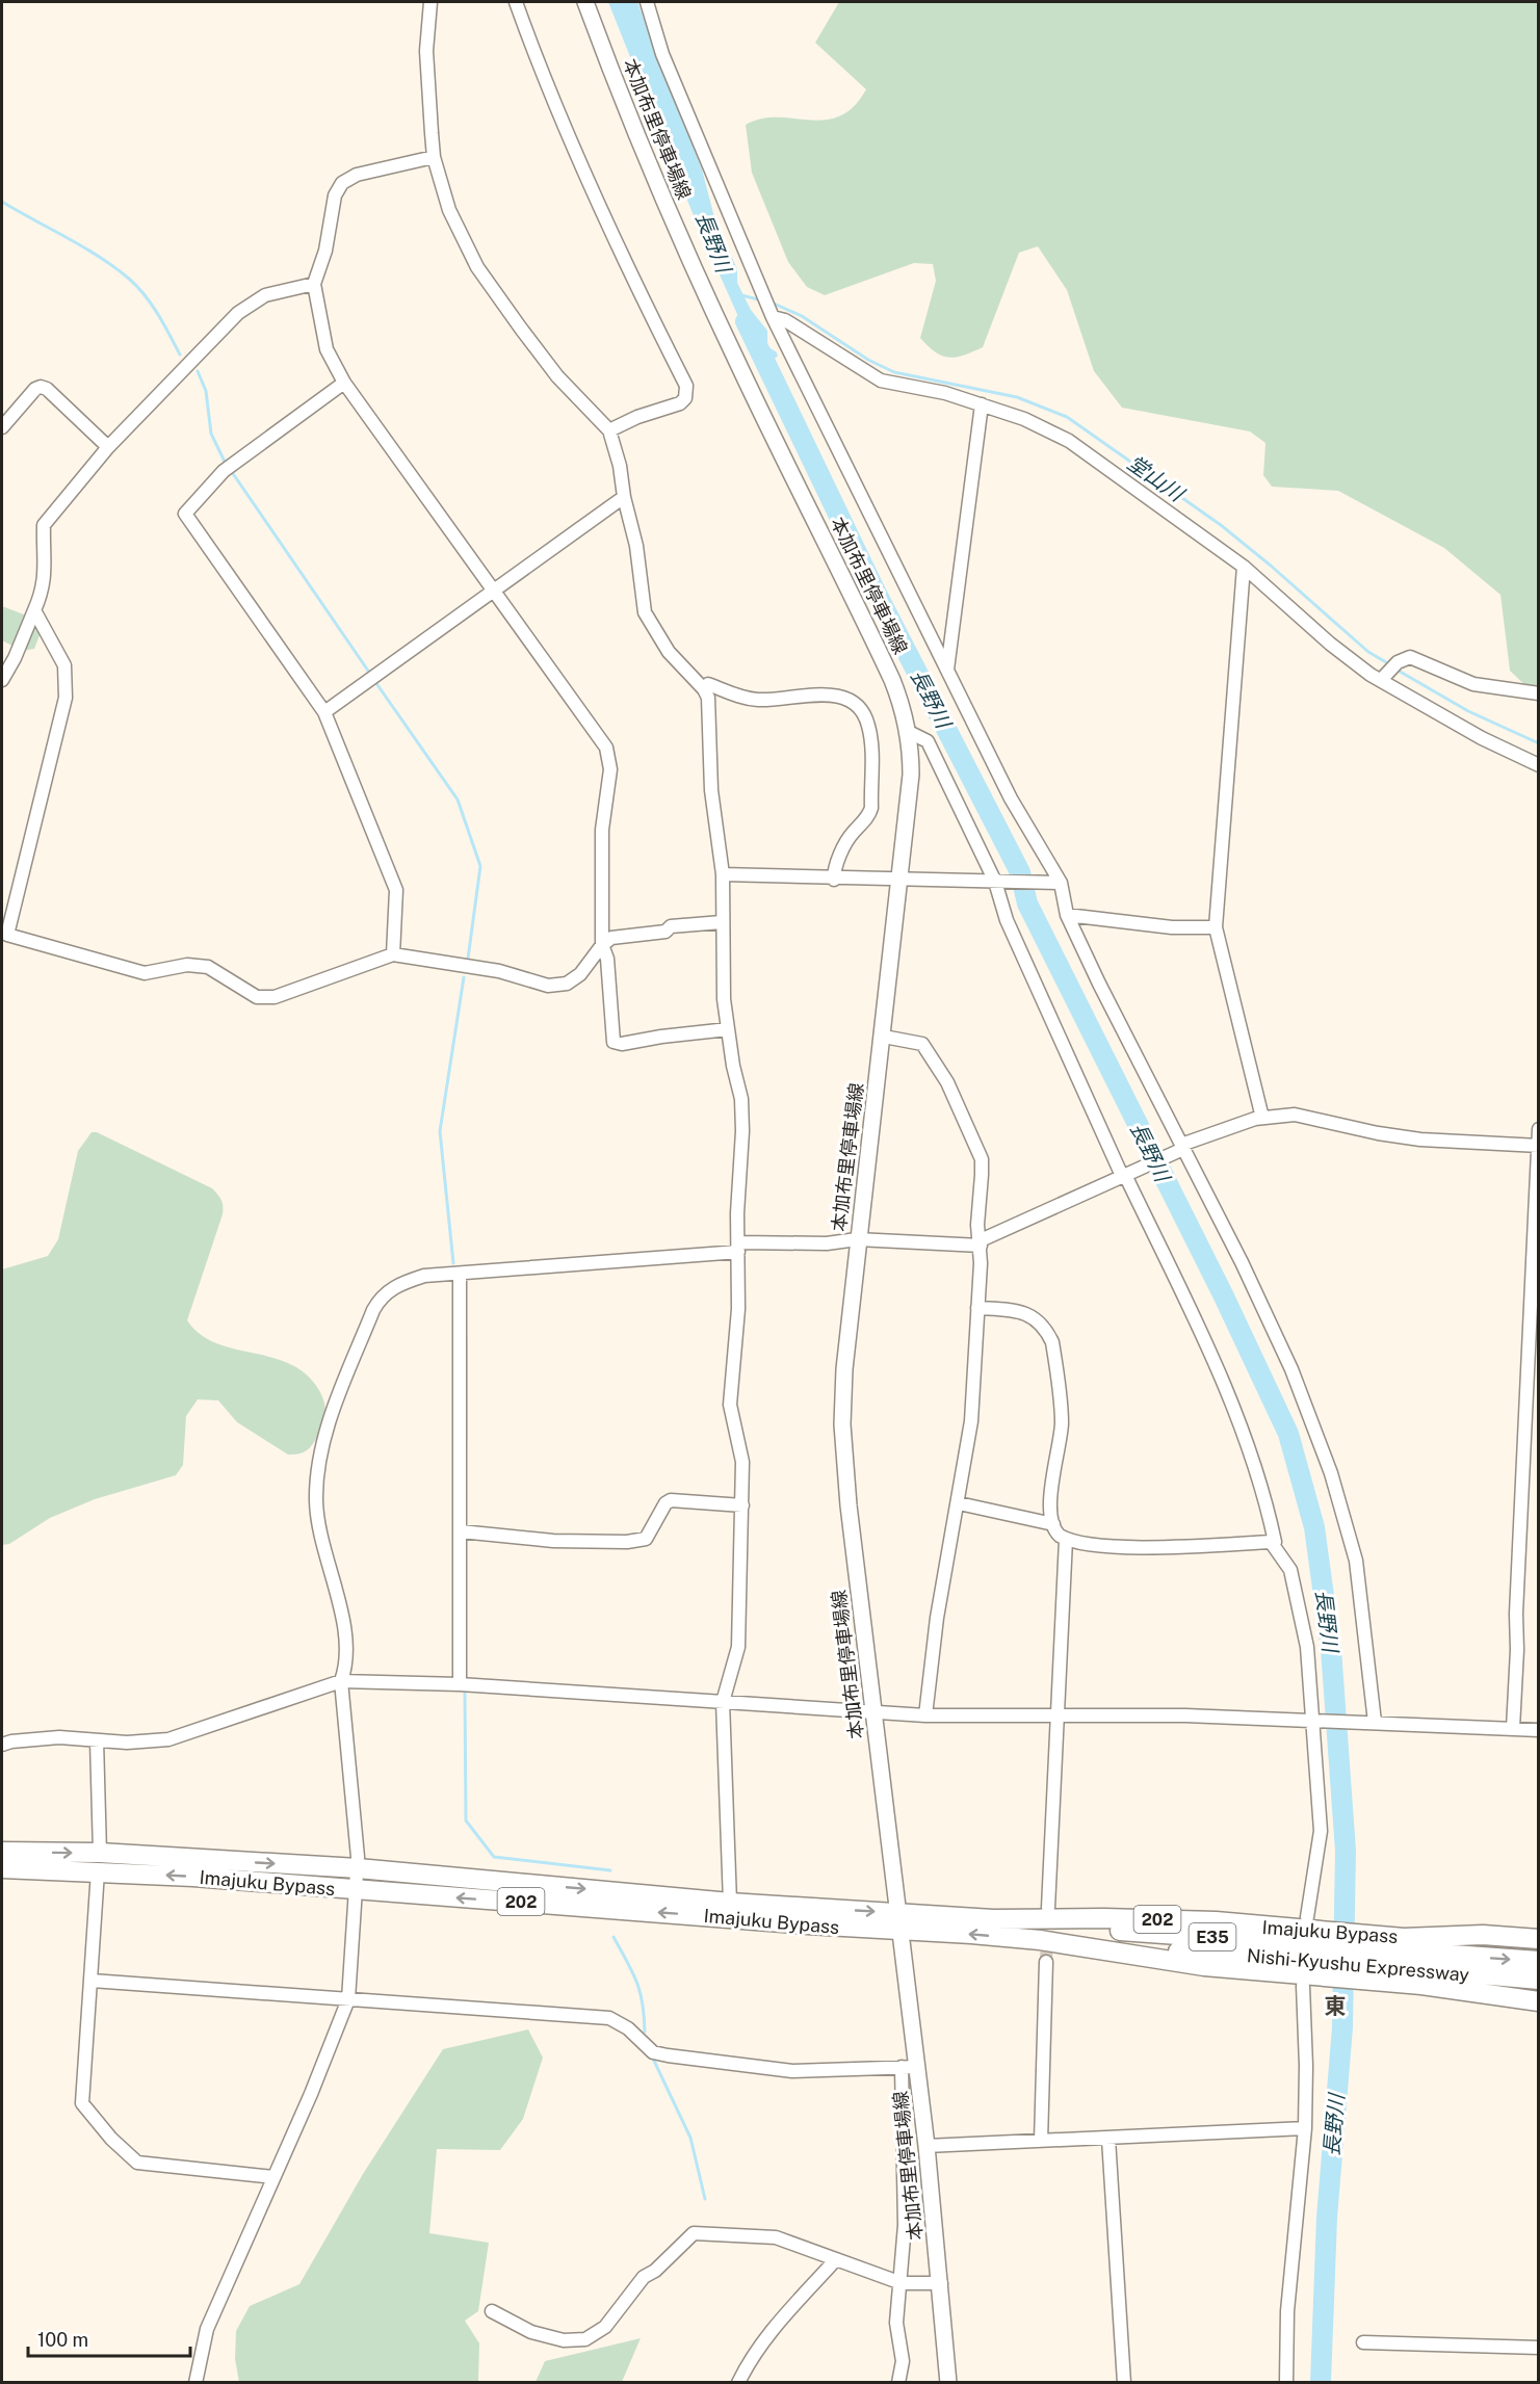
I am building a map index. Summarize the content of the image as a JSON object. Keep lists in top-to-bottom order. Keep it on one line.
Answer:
{"streets":{"highway":["Imajuku Bypass","202","E35","Nishi-Kyushu Expressway"],"main road":["本加布里停車場線"]},"crossings":[["本加布里停車場線","Imajuku Bypass"],["Imajuku Bypass","Nishi-Kyushu Expressway"]],"districts":["東"],"water":["長野川","堂山川"],"scale_bar":"100 m"}
